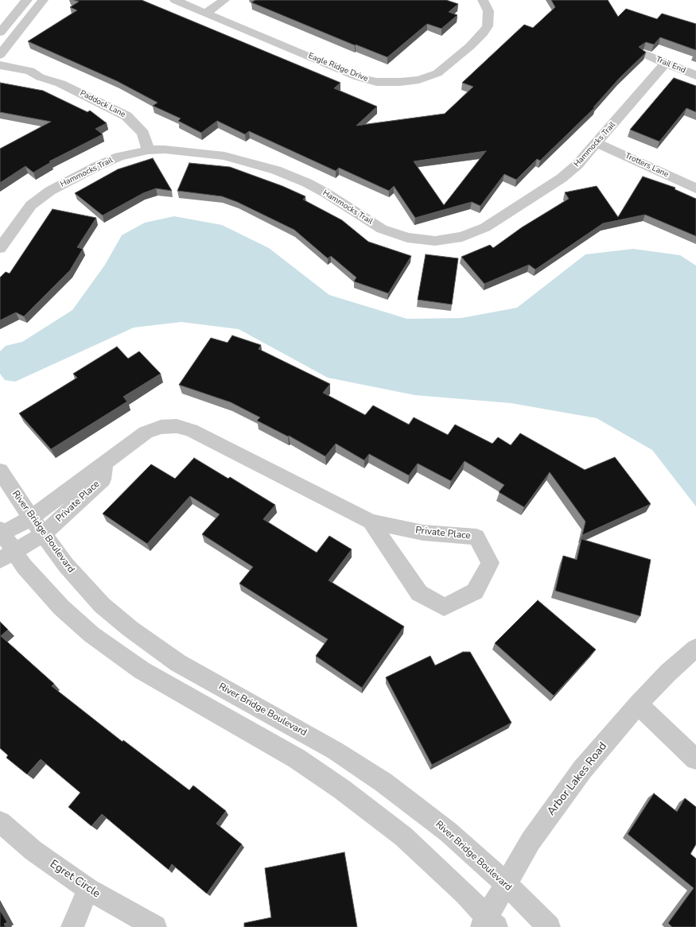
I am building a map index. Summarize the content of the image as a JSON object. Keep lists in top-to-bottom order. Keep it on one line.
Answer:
{"streets":{"street":["Trail End","Eagle Ridge Drive","Paddock Lane","Hammocks Trail","Trotters Lane","Private Place","River Bridge Boulevard","Arbor Lakes Road","Egret Circle"]},"crossings":[["Trail End","Hammocks Trail"],["Paddock Lane","Hammocks Trail"],["Hammocks Trail","Trotters Lane"],["Private Place","River Bridge Boulevard"],["River Bridge Boulevard","Arbor Lakes Road"]]}
